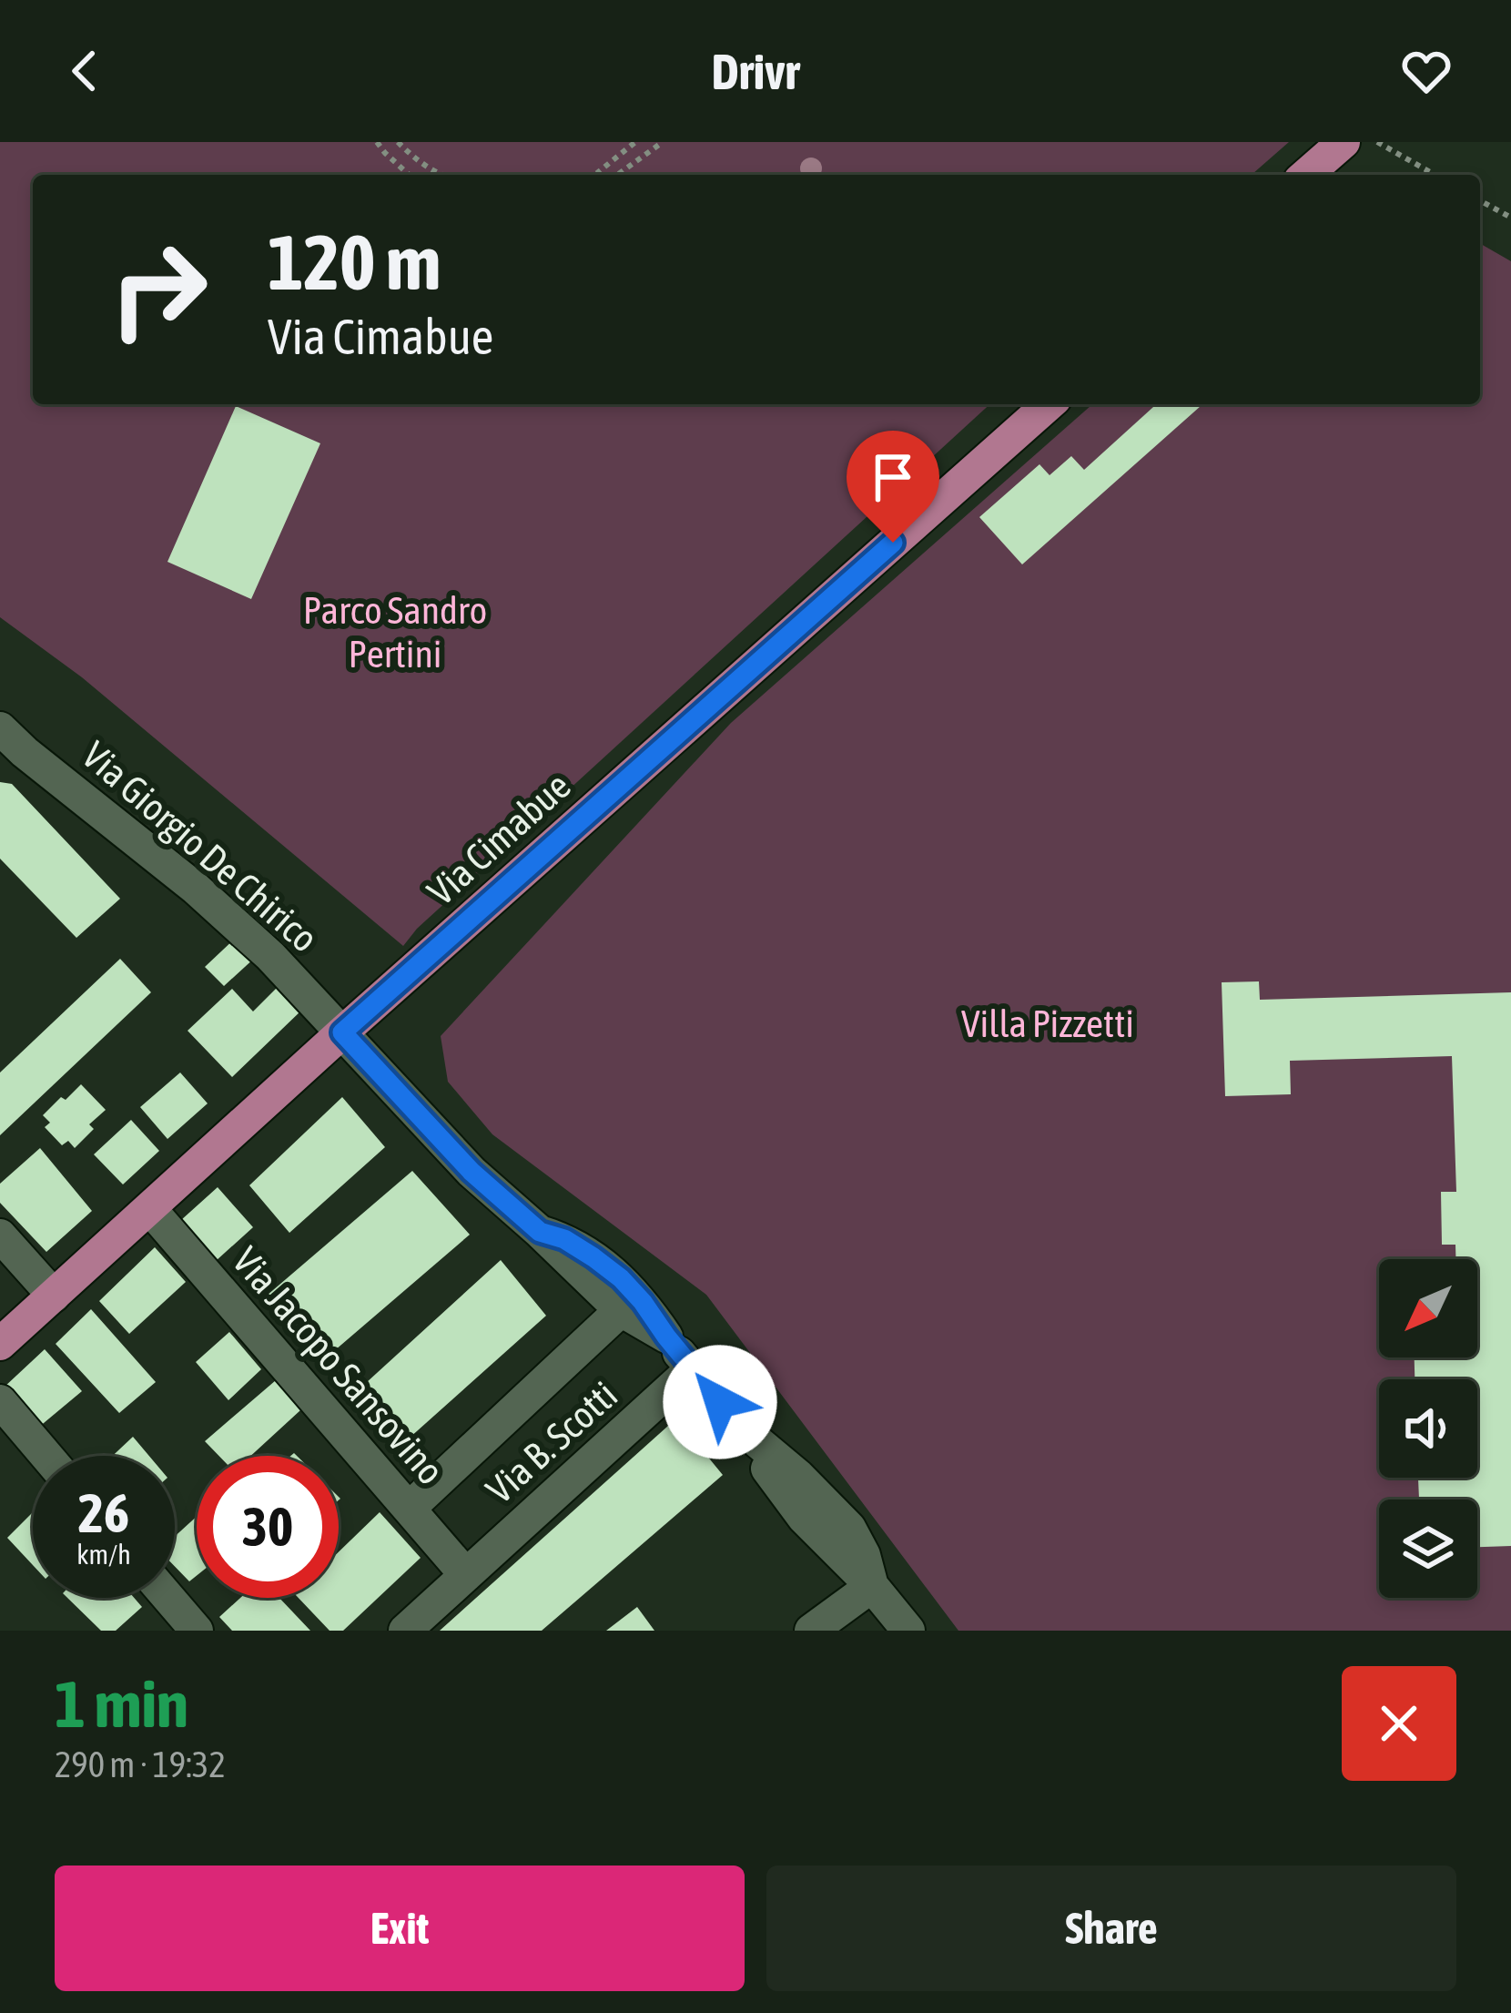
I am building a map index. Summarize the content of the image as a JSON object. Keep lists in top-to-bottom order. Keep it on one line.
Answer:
{"streets":{"main road":["Via Cimabue"],"street":["Via Giorgio De Chirico","Via Jacopo Sansovino","Via B. Scotti"]},"crossings":[["Via Cimabue","Via Giorgio De Chirico"],["Via Cimabue","Via Jacopo Sansovino"],["Via Jacopo Sansovino","Via B. Scotti"]],"parks":["Parco Sandro Pertini","Villa Pizzetti"],"north":"bottom left","page":{"header":"Drivr","turn":["120 m","Via Cimabue"],"speed":"26 km/h","limit":"30","heading":["1 min","290 m · 19:32"],"buttons":["Exit","Share"]}}
